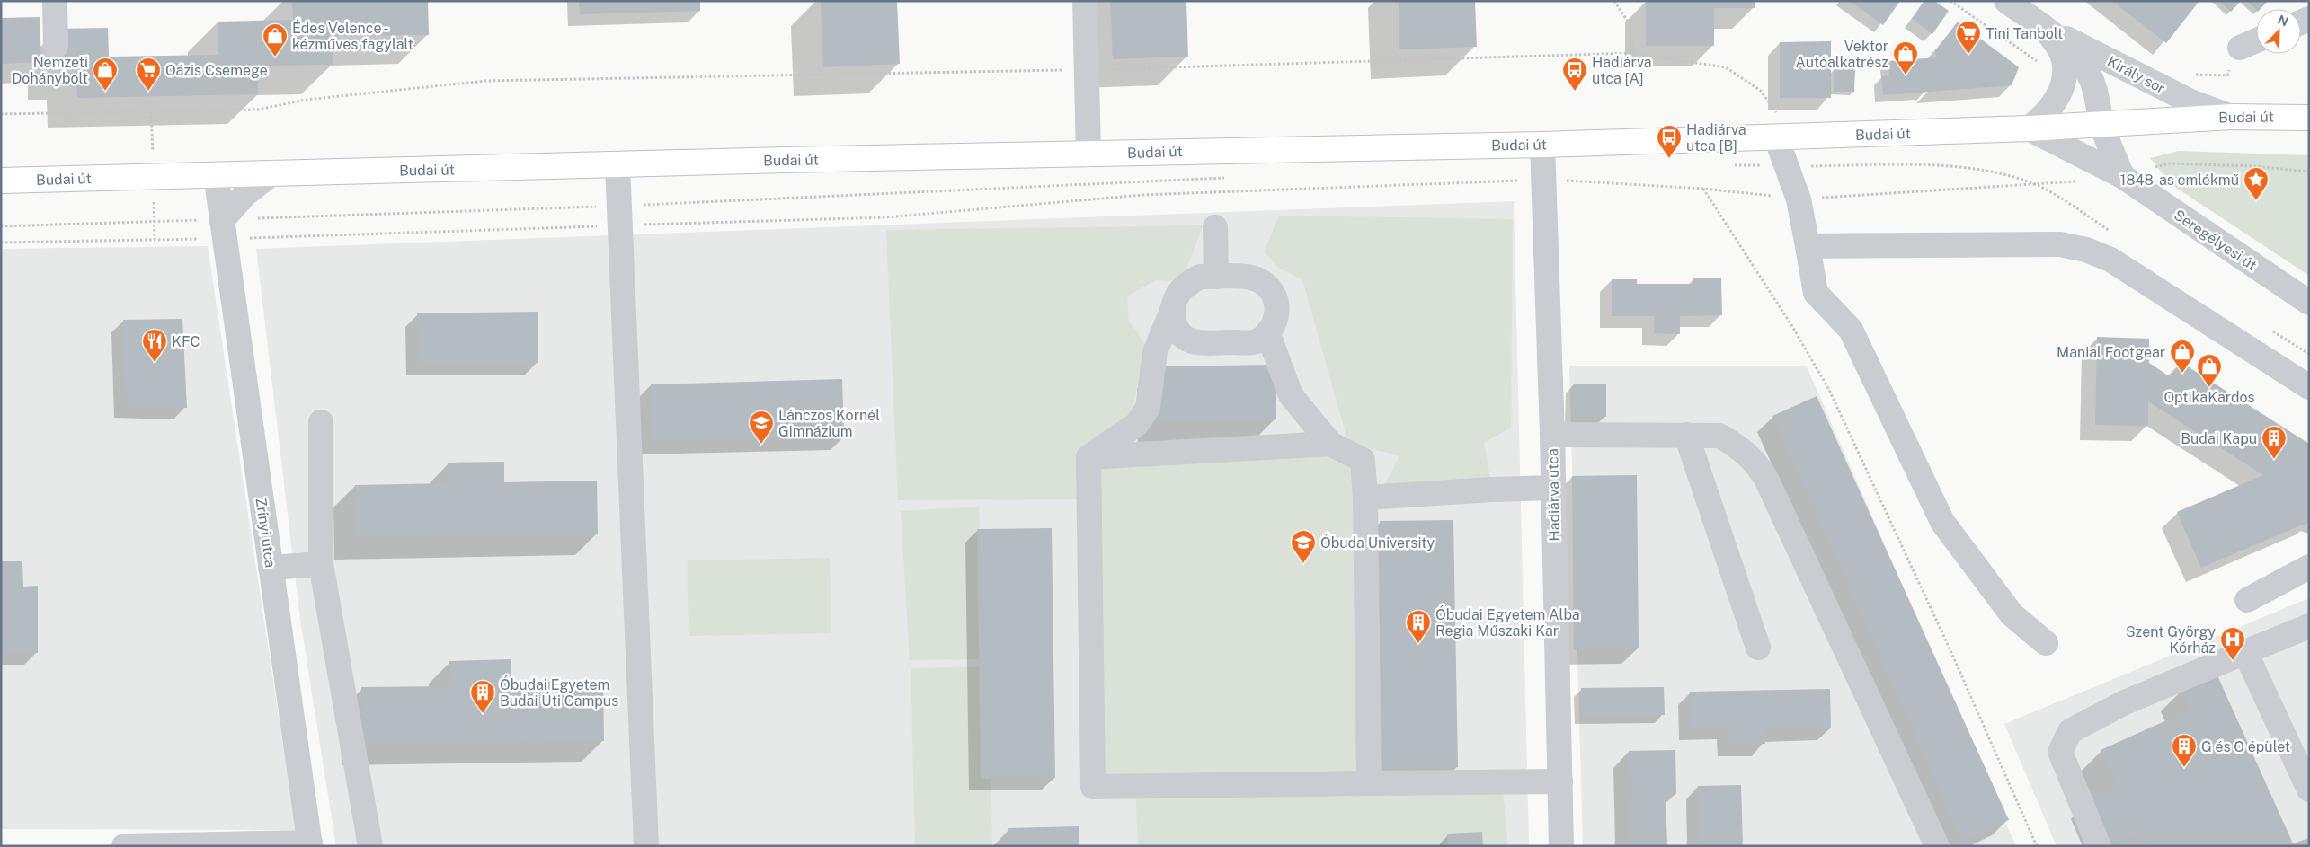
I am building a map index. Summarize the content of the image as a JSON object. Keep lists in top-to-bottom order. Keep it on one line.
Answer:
{"streets":{"main road":["Budai út"],"street":["Király sor","Seregélyesi út","Hadiárva utca","Zrínyi utca"]},"crossings":[["Király sor","Budai út"],["Király sor","Seregélyesi út"],["Budai út","Seregélyesi út"],["Budai út","Hadiárva utca"],["Budai út","Zrínyi utca"]],"places":{"supermarket":["Tini Tanbolt","Oázis Csemege"],"shop":["Édes Velence - kézműves fagylalt","Vektor Autóalkatrész","Nemzeti Dohánybolt","Manial Footgear","OptikaKardos"],"bus stop":["Hadiárva utca [A]","Hadiárva utca [B]"],"place":["1848-as emlékmű"],"restaurant":["KFC"],"school or university":["Lánczos Kornél Gimnázium","Óbuda University"],"building":["Budai Kapu","Óbudai Egyetem Alba Regia Műszaki Kar","Óbudai Egyetem Budai Úti Campus","G és O épület"],"hospital":["Szent György Kórház"]},"north":"top right"}
